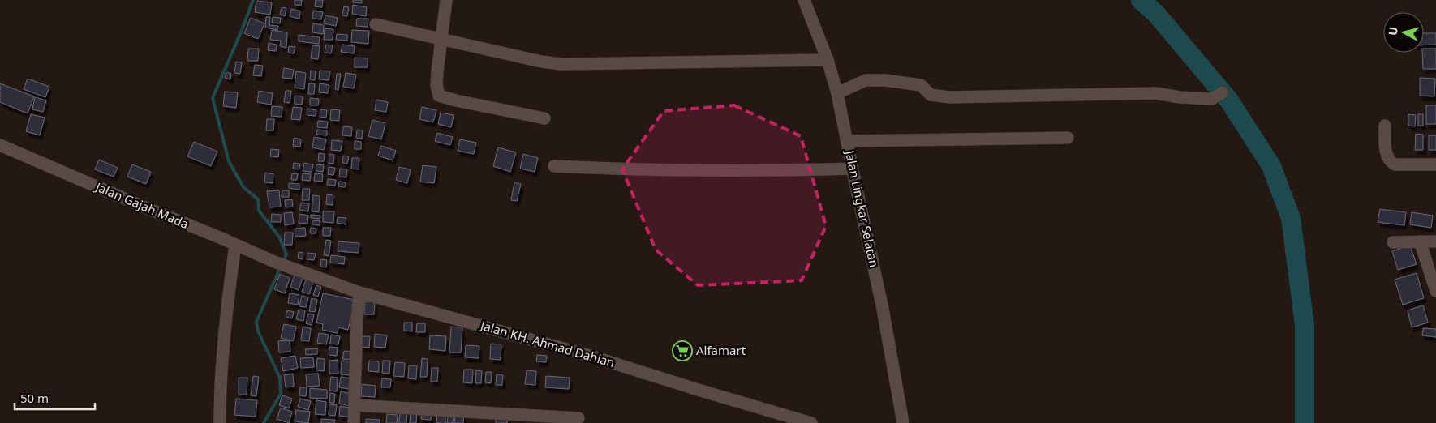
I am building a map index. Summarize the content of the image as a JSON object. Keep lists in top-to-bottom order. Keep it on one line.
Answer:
{"streets":{"street":["Jalan Gajah Mada","Jalan Lingkar Selatan","Jalan KH. Ahmad Dahlan"]},"crossings":[["Jalan Gajah Mada","Jalan KH. Ahmad Dahlan"]],"places":{"supermarket":["Alfamart"]},"scale_bar":"50 m","north":"left"}
